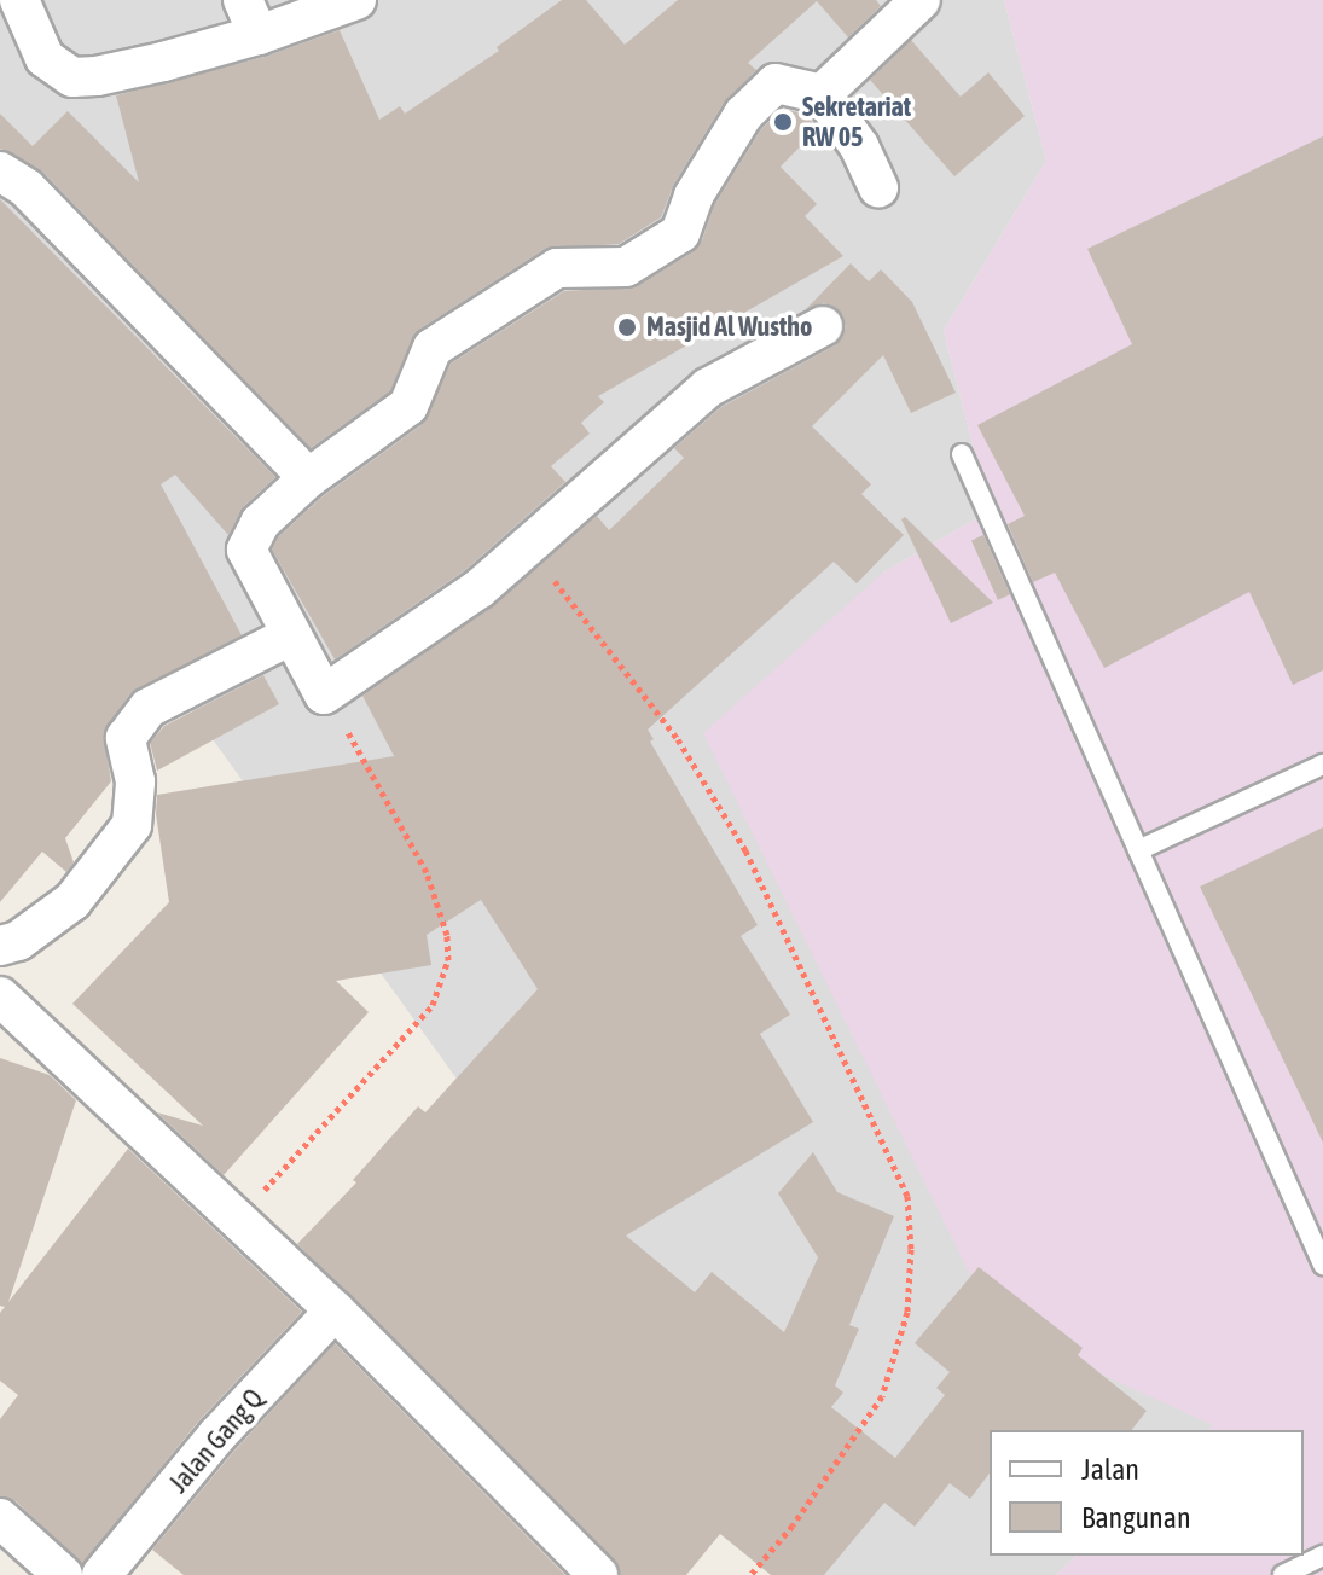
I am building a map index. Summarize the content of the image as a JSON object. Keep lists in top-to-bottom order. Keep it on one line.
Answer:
{"streets":{"street":["Jalan Gang Q"]},"places":["Sekretariat RW 05","Masjid Al Wustho"],"legend":["Jalan","Bangunan"]}
